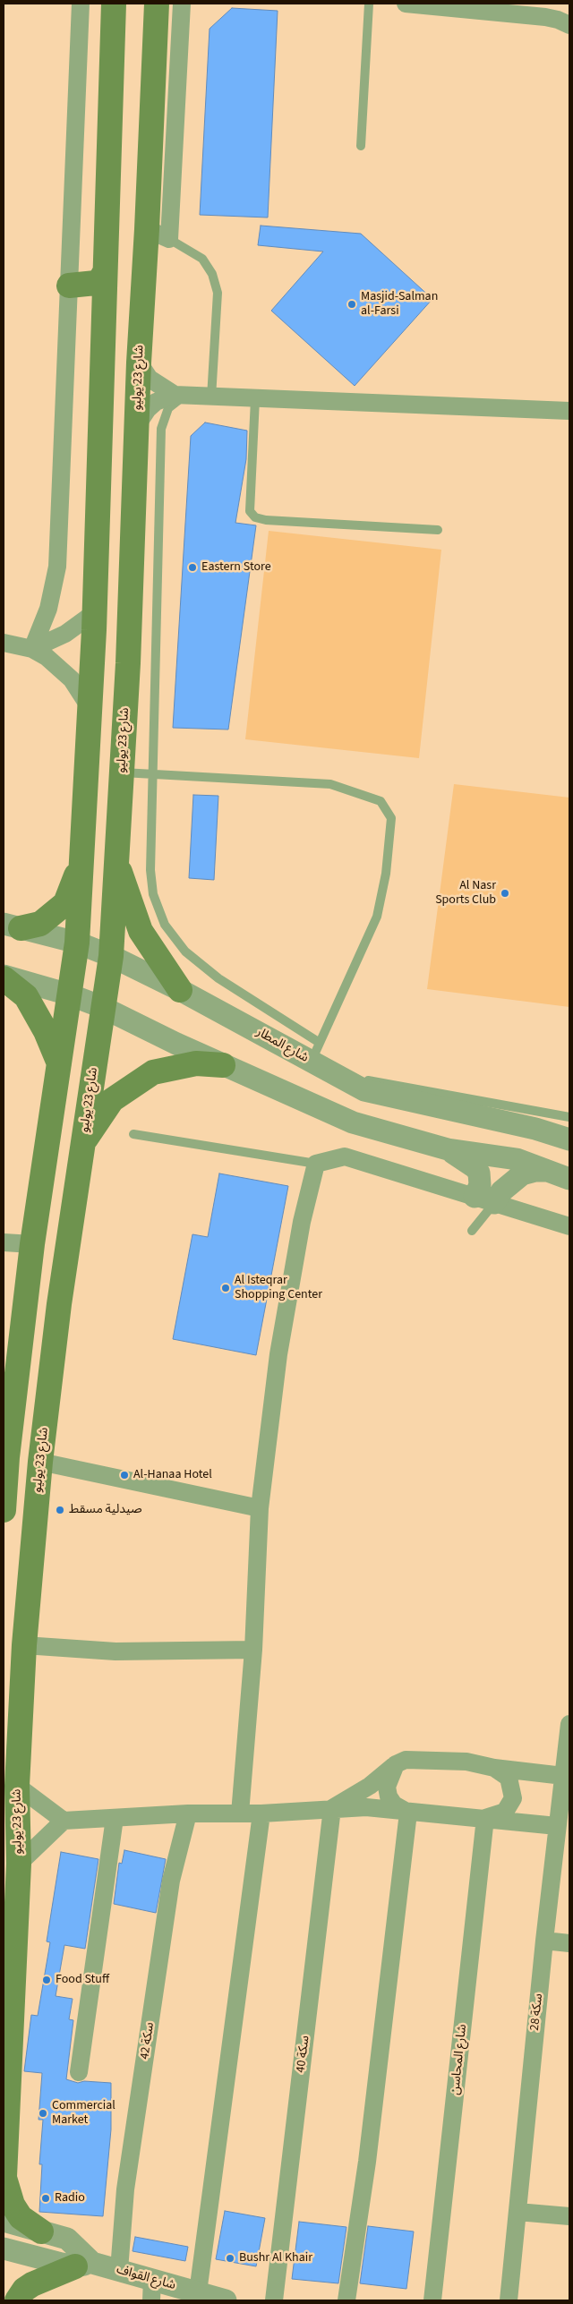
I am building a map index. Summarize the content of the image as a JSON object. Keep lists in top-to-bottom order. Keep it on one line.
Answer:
{"streets":{"main road":["شارع 23 يوليو"],"street":["شارع المطار","سكة 28","سكة 42","سكة 40","شارع المحاسن","شارع القواف"]},"crossings":[["شارع 23 يوليو","شارع المطار"],["سكة 42","شارع القواف"]],"places":["Masjid-Salman al-Farsi","Eastern Store","Al Nasr Sports Club","Al Isteqrar Shopping Center","Al-Hanaa Hotel","صيدلية مسقط","Food Stuff","Commercial Market","Radio","Bushr Al Khair"]}
